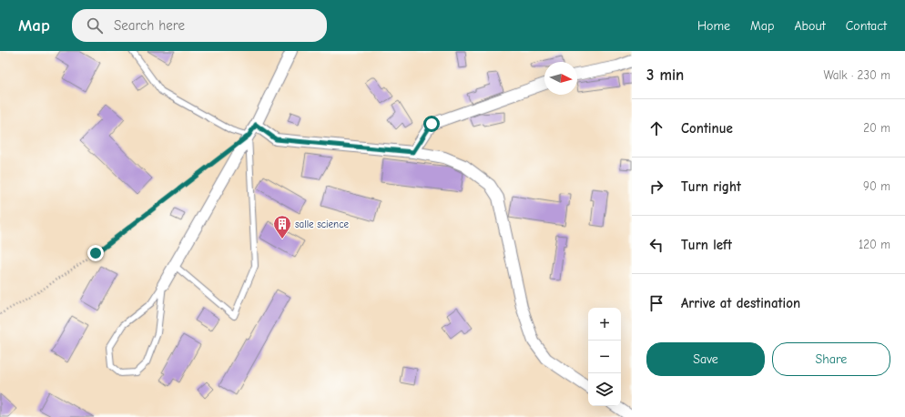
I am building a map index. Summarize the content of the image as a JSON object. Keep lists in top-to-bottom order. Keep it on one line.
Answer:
{"places":{"building":["salle science"]},"north":"right","page":{"header":"Map","search":"Search here","nav":["Home","Map","About","Contact"],"heading":["3 min","Walk · 230 m"],"list":[["Continue","20 m"],["Turn right","90 m"],["Turn left","120 m"],"Arrive at destination"],"map_buttons":["+","−"],"buttons":["Save","Share"]}}
